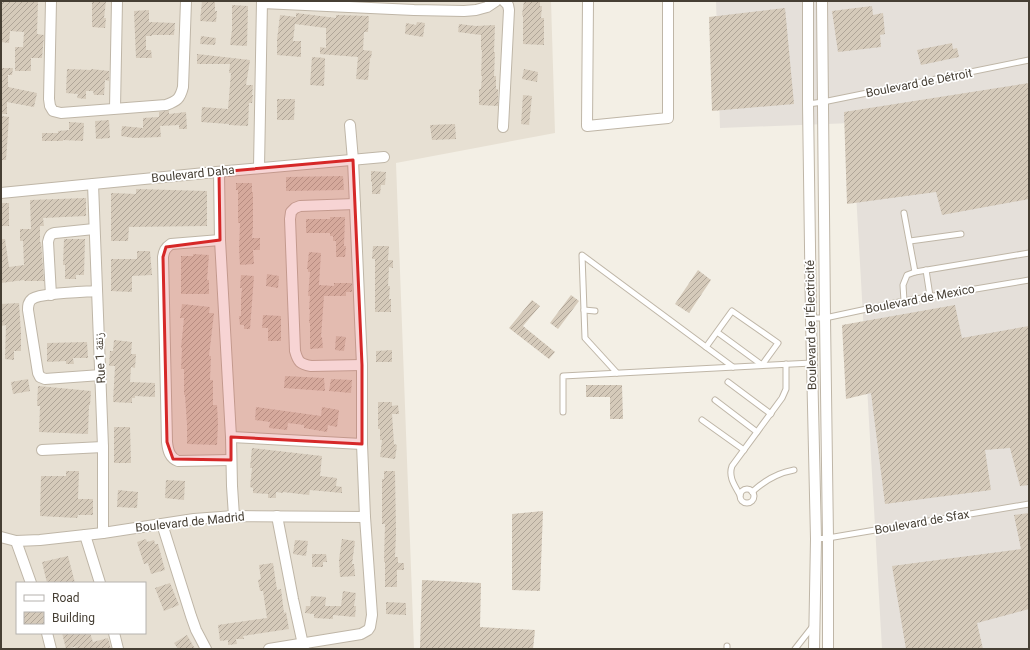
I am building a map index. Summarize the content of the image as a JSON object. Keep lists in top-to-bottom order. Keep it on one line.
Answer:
{"streets":{"street":["Boulevard Daha","Boulevard de l'Électricité","Rue 1 زنقة","Boulevard de Madrid"],"lane":["Boulevard de Détroit","Boulevard de Mexico","Boulevard de Sfax"]},"crossings":[["Boulevard de Détroit","Boulevard de l'Électricité"],["Boulevard Daha","Rue 1 زنقة"],["Boulevard de Mexico","Boulevard de l'Électricité"],["Boulevard de l'Électricité","Boulevard de Sfax"],["Rue 1 زنقة","Boulevard de Madrid"]],"legend":["Road","Building"]}
